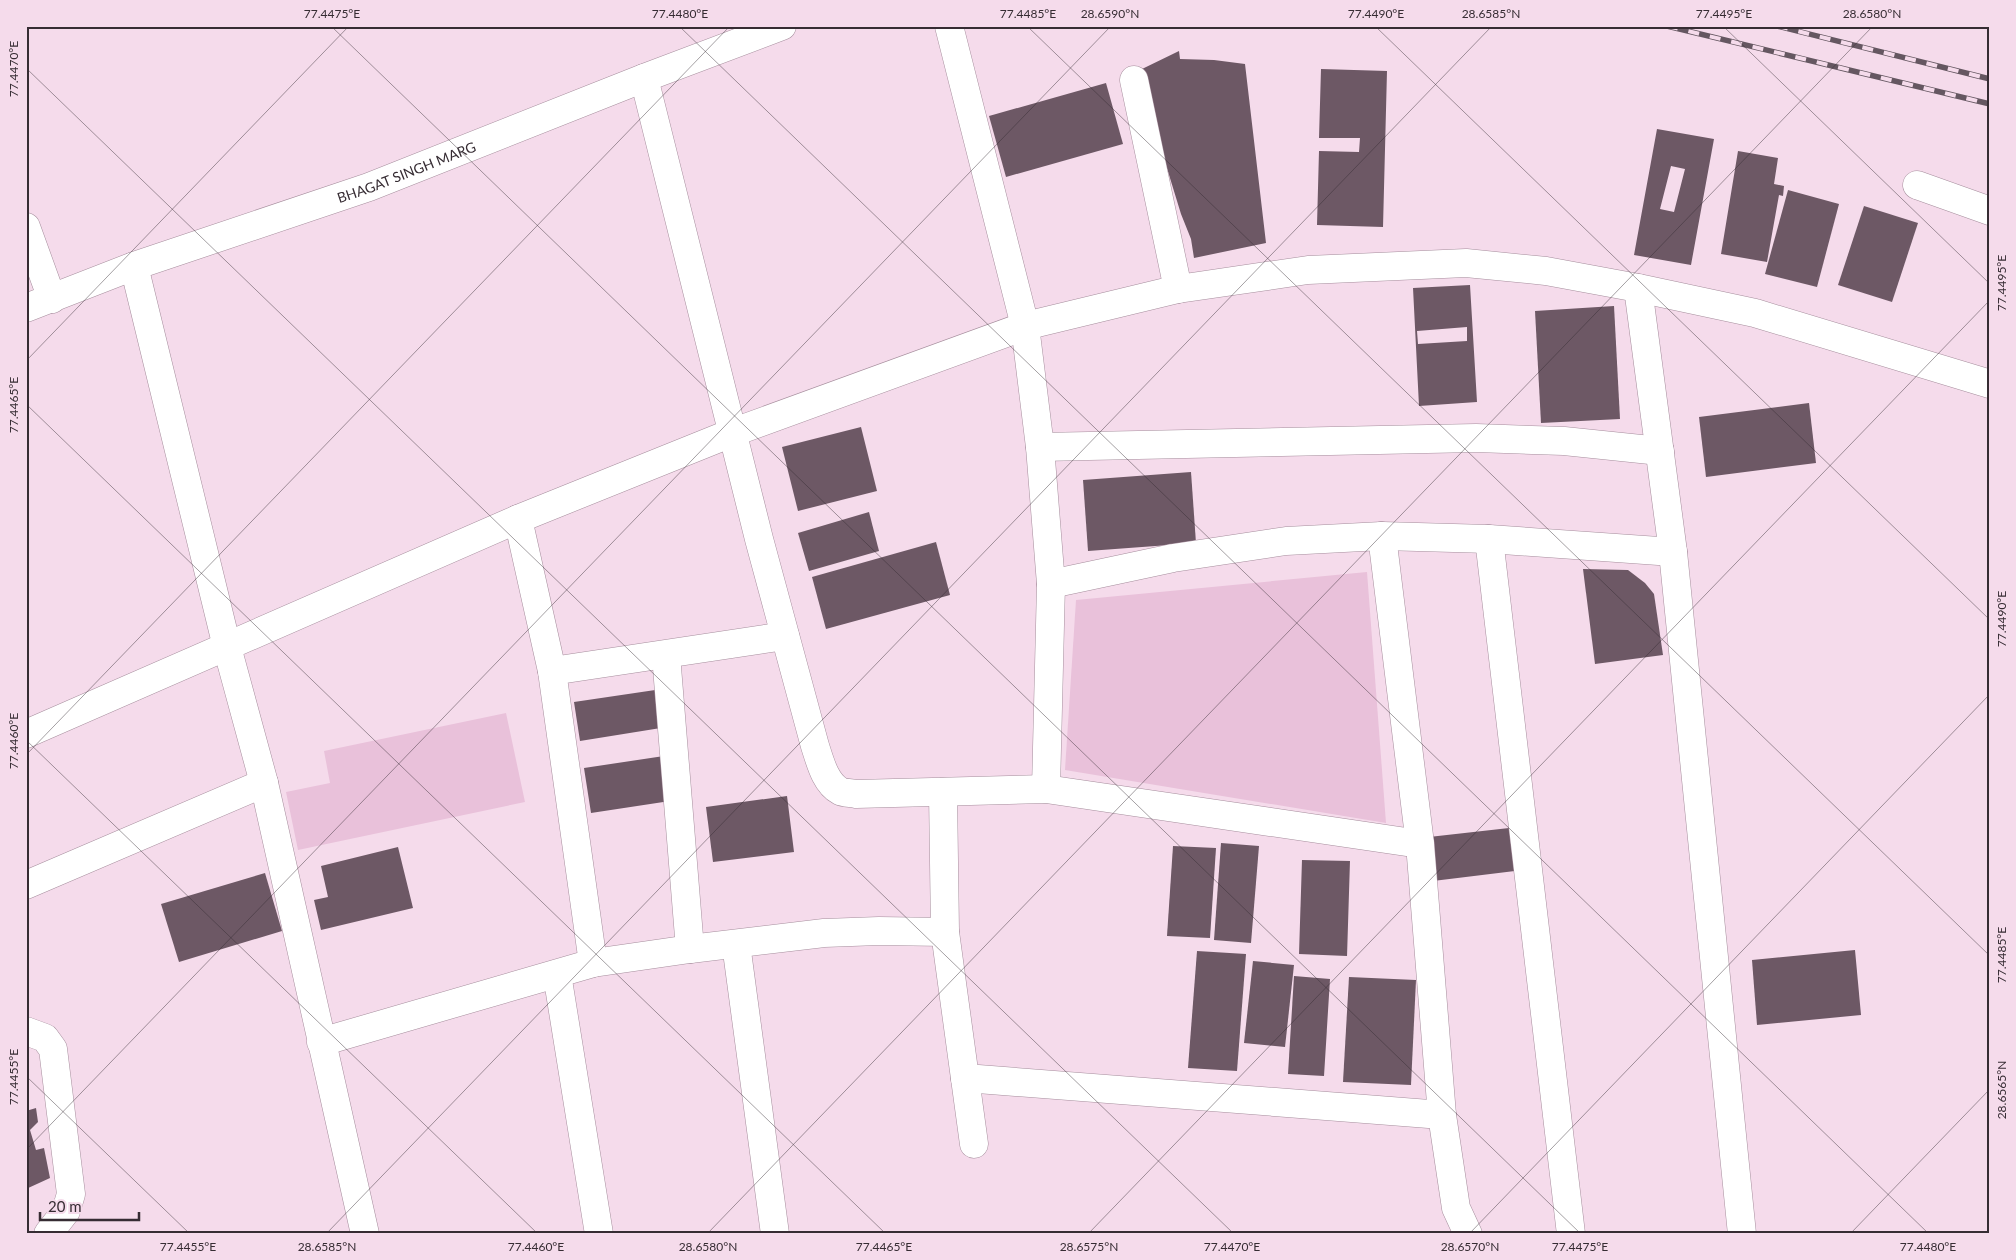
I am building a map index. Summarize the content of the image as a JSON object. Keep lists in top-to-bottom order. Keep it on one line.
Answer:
{"streets":{"street":["BHAGAT SINGH MARG"]},"scale_bar":"20 m","coordinates":["77.4475°E","77.4480°E","77.4485°E","28.6590°N","77.4490°E","28.6585°N","77.4495°E","28.6580°N","77.4470°E","77.4465°E","77.4460°E","77.4455°E","28.6565°N","28.6575°N","28.6570°N"]}
